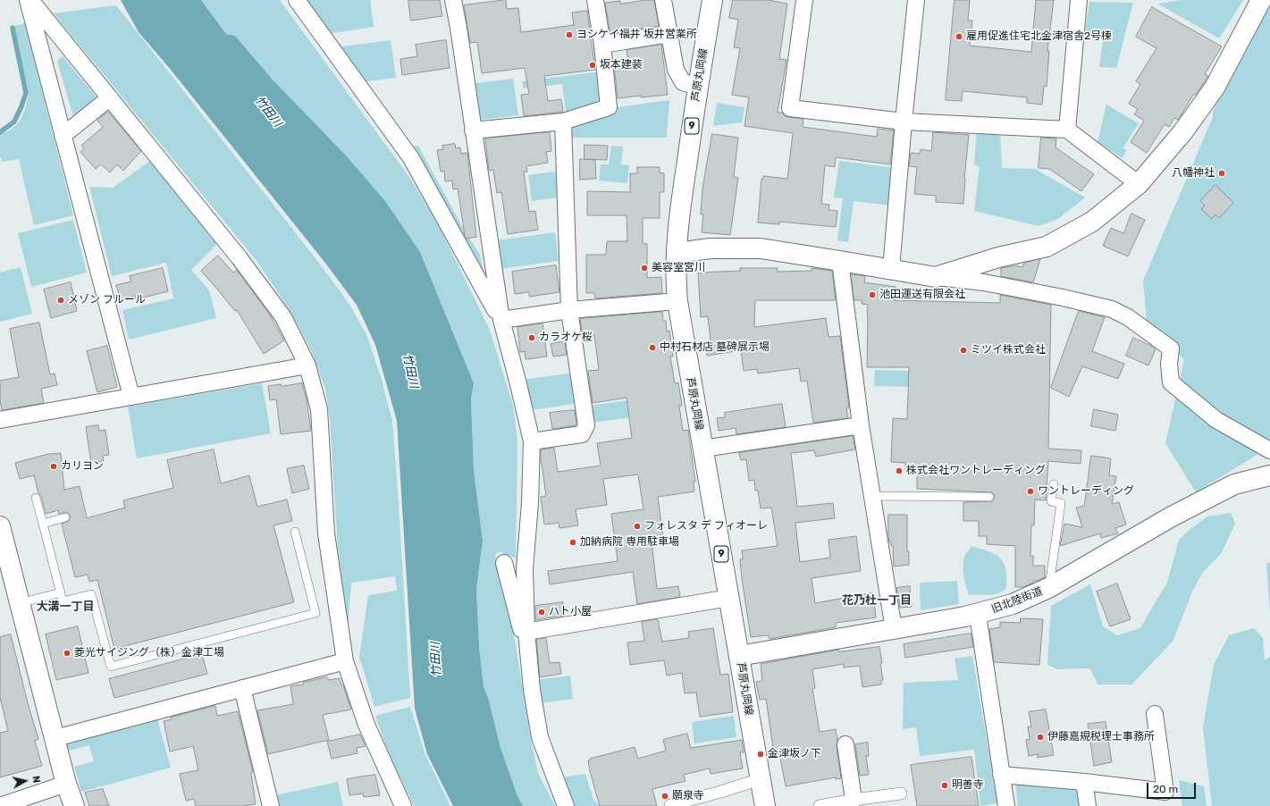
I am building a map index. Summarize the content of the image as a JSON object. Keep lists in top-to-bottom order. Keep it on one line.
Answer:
{"streets":{"street":["芦原丸岡線","9","旧北陸街道"]},"crossings":[["芦原丸岡線","旧北陸街道"]],"districts":["花乃杜一丁目","大溝一丁目"],"water":["竹田川"],"places":["ヨシケイ福井 坂井営業所","雇用促進住宅北金津宿舎2号棟","坂本建装","八幡神社","美容室宮川","池田運送有限会社","メゾン フルール","カラオケ桜","中村石材店 墓碑展示場","ミツイ株式会社","カリヨン","株式会社ワントレーディング","ワントレーディング","フォレスタ デ フィオーレ","加納病院 専用駐車場","ハト小屋","菱光サイジング（株）金津工場","伊藤嘉規税理士事務所","金津坂ノ下","明善寺","願泉寺"],"scale_bar":"20 m","north":"right"}
